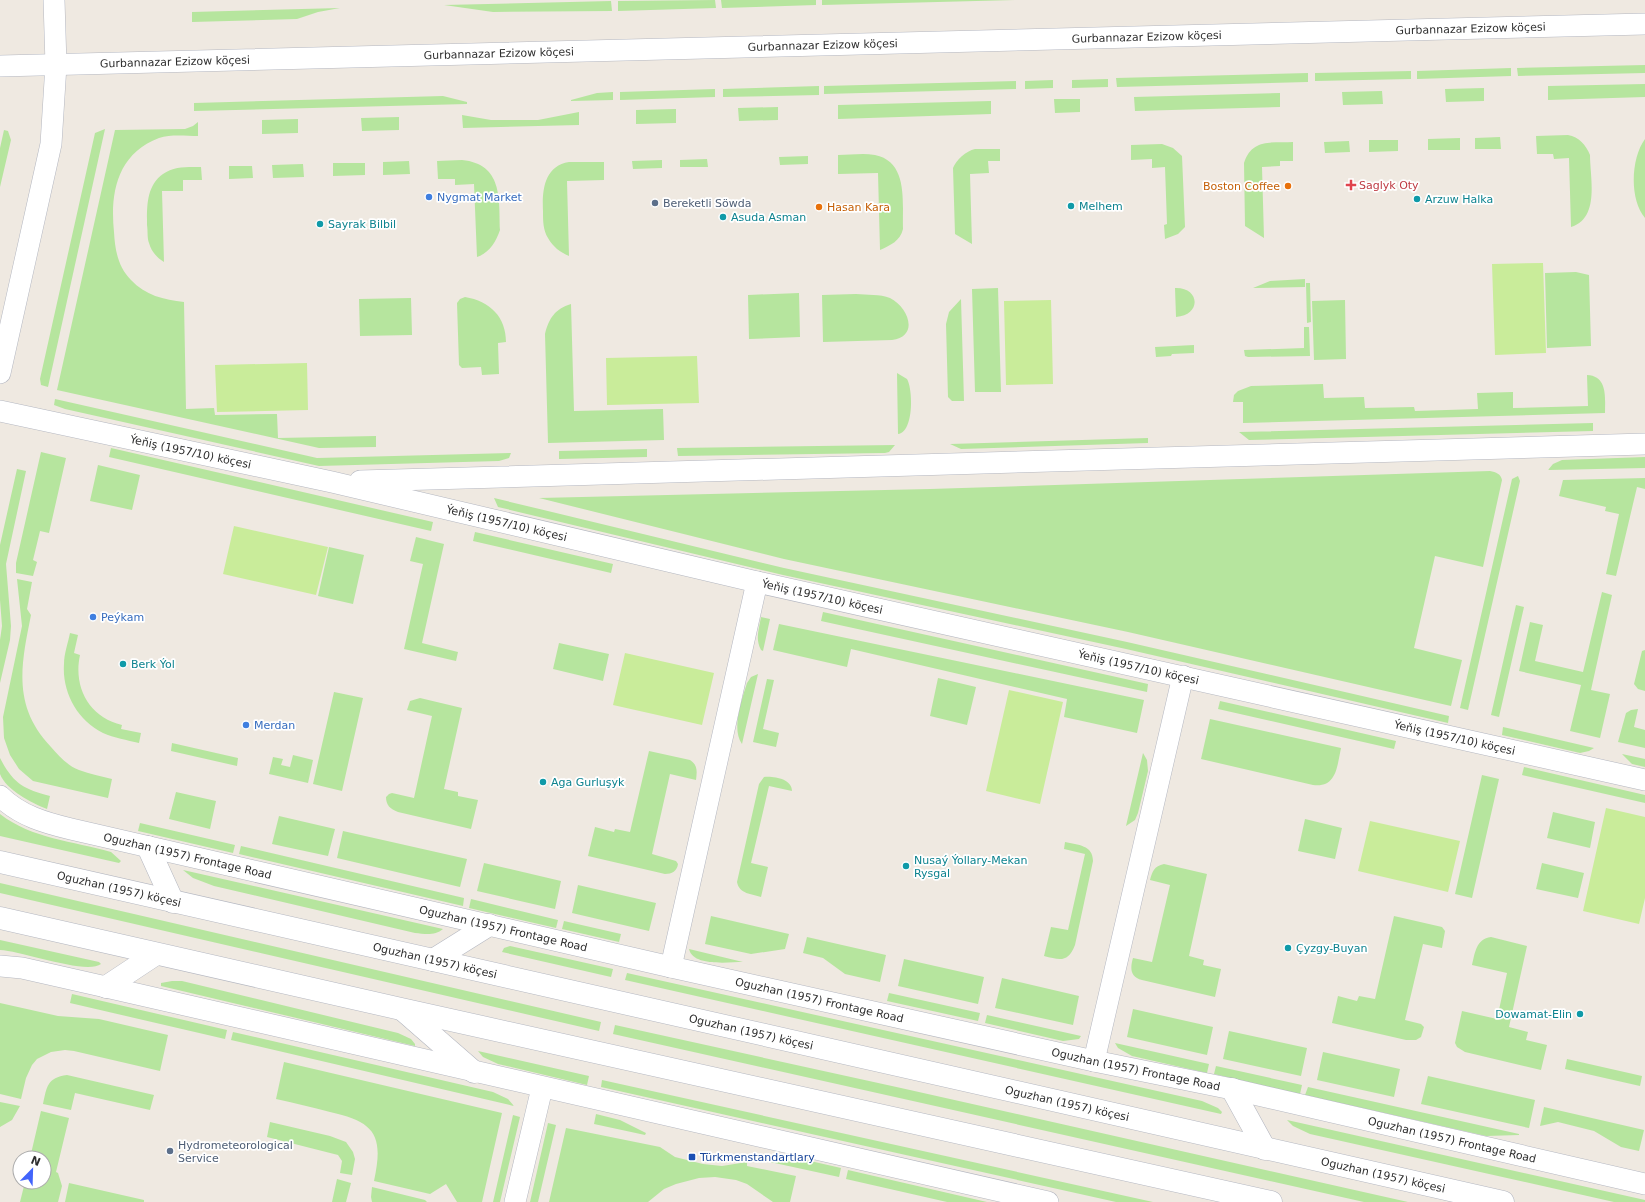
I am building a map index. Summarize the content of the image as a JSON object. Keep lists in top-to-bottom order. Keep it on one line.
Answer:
{"streets":{"main road":["Oguzhan (1957) köçesi"],"street":["Gurbannazar Ezizow köçesi","Ýeňiş (1957/10) köçesi","Oguzhan (1957) Frontage Road"]},"places":{"health":["Saglyk Oty"],"other":["Boston Coffee","Nygmat Market","Arzuw Halka","Bereketli Söwda","Melhem","Hasan Kara","Asuda Asman","Sayrak Bilbil","Peýkam","Berk Ýol","Merdan","Aga Gurluşyk","Nusaý Ýollary-Mekan Rysgal","Çyzgy-Buyan","Dowamat-Elin","Hydrometeorological Service"],"transit":["Türkmenstandartlary"]},"north":"top right"}
